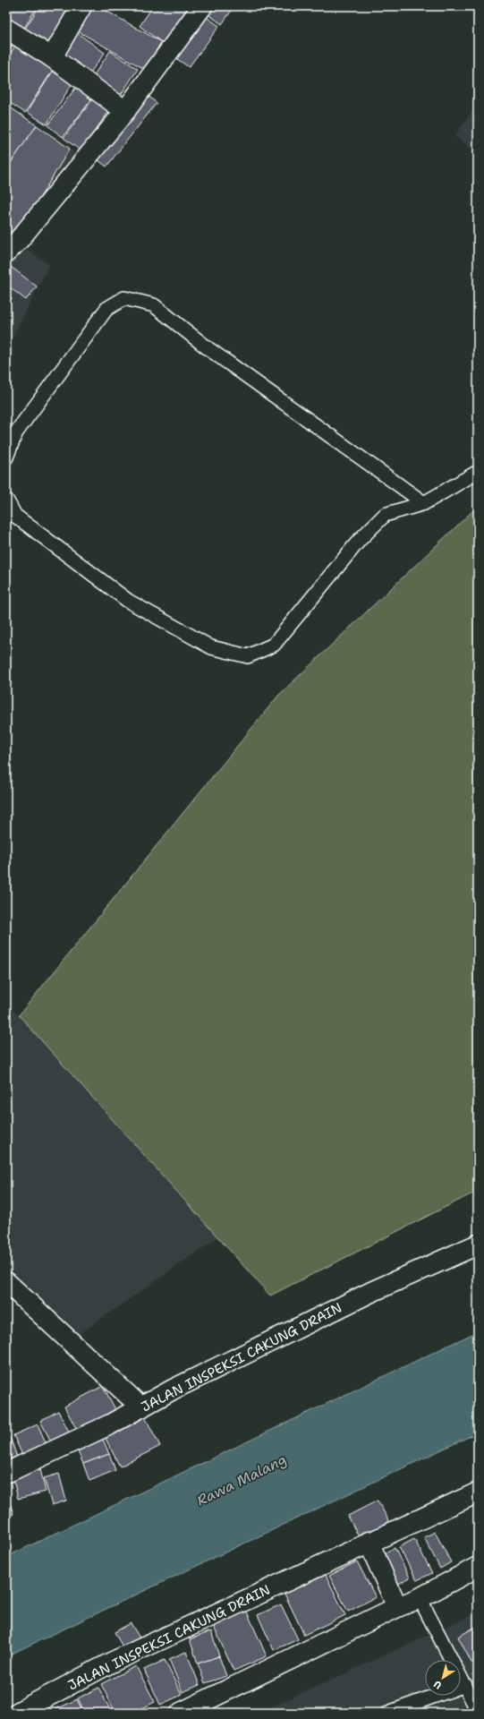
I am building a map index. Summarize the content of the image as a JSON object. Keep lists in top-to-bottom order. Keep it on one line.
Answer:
{"streets":{"street":["JALAN INSPEKSI CAKUNG DRAIN"]},"water":["Rawa Malang"],"north":"bottom left"}
